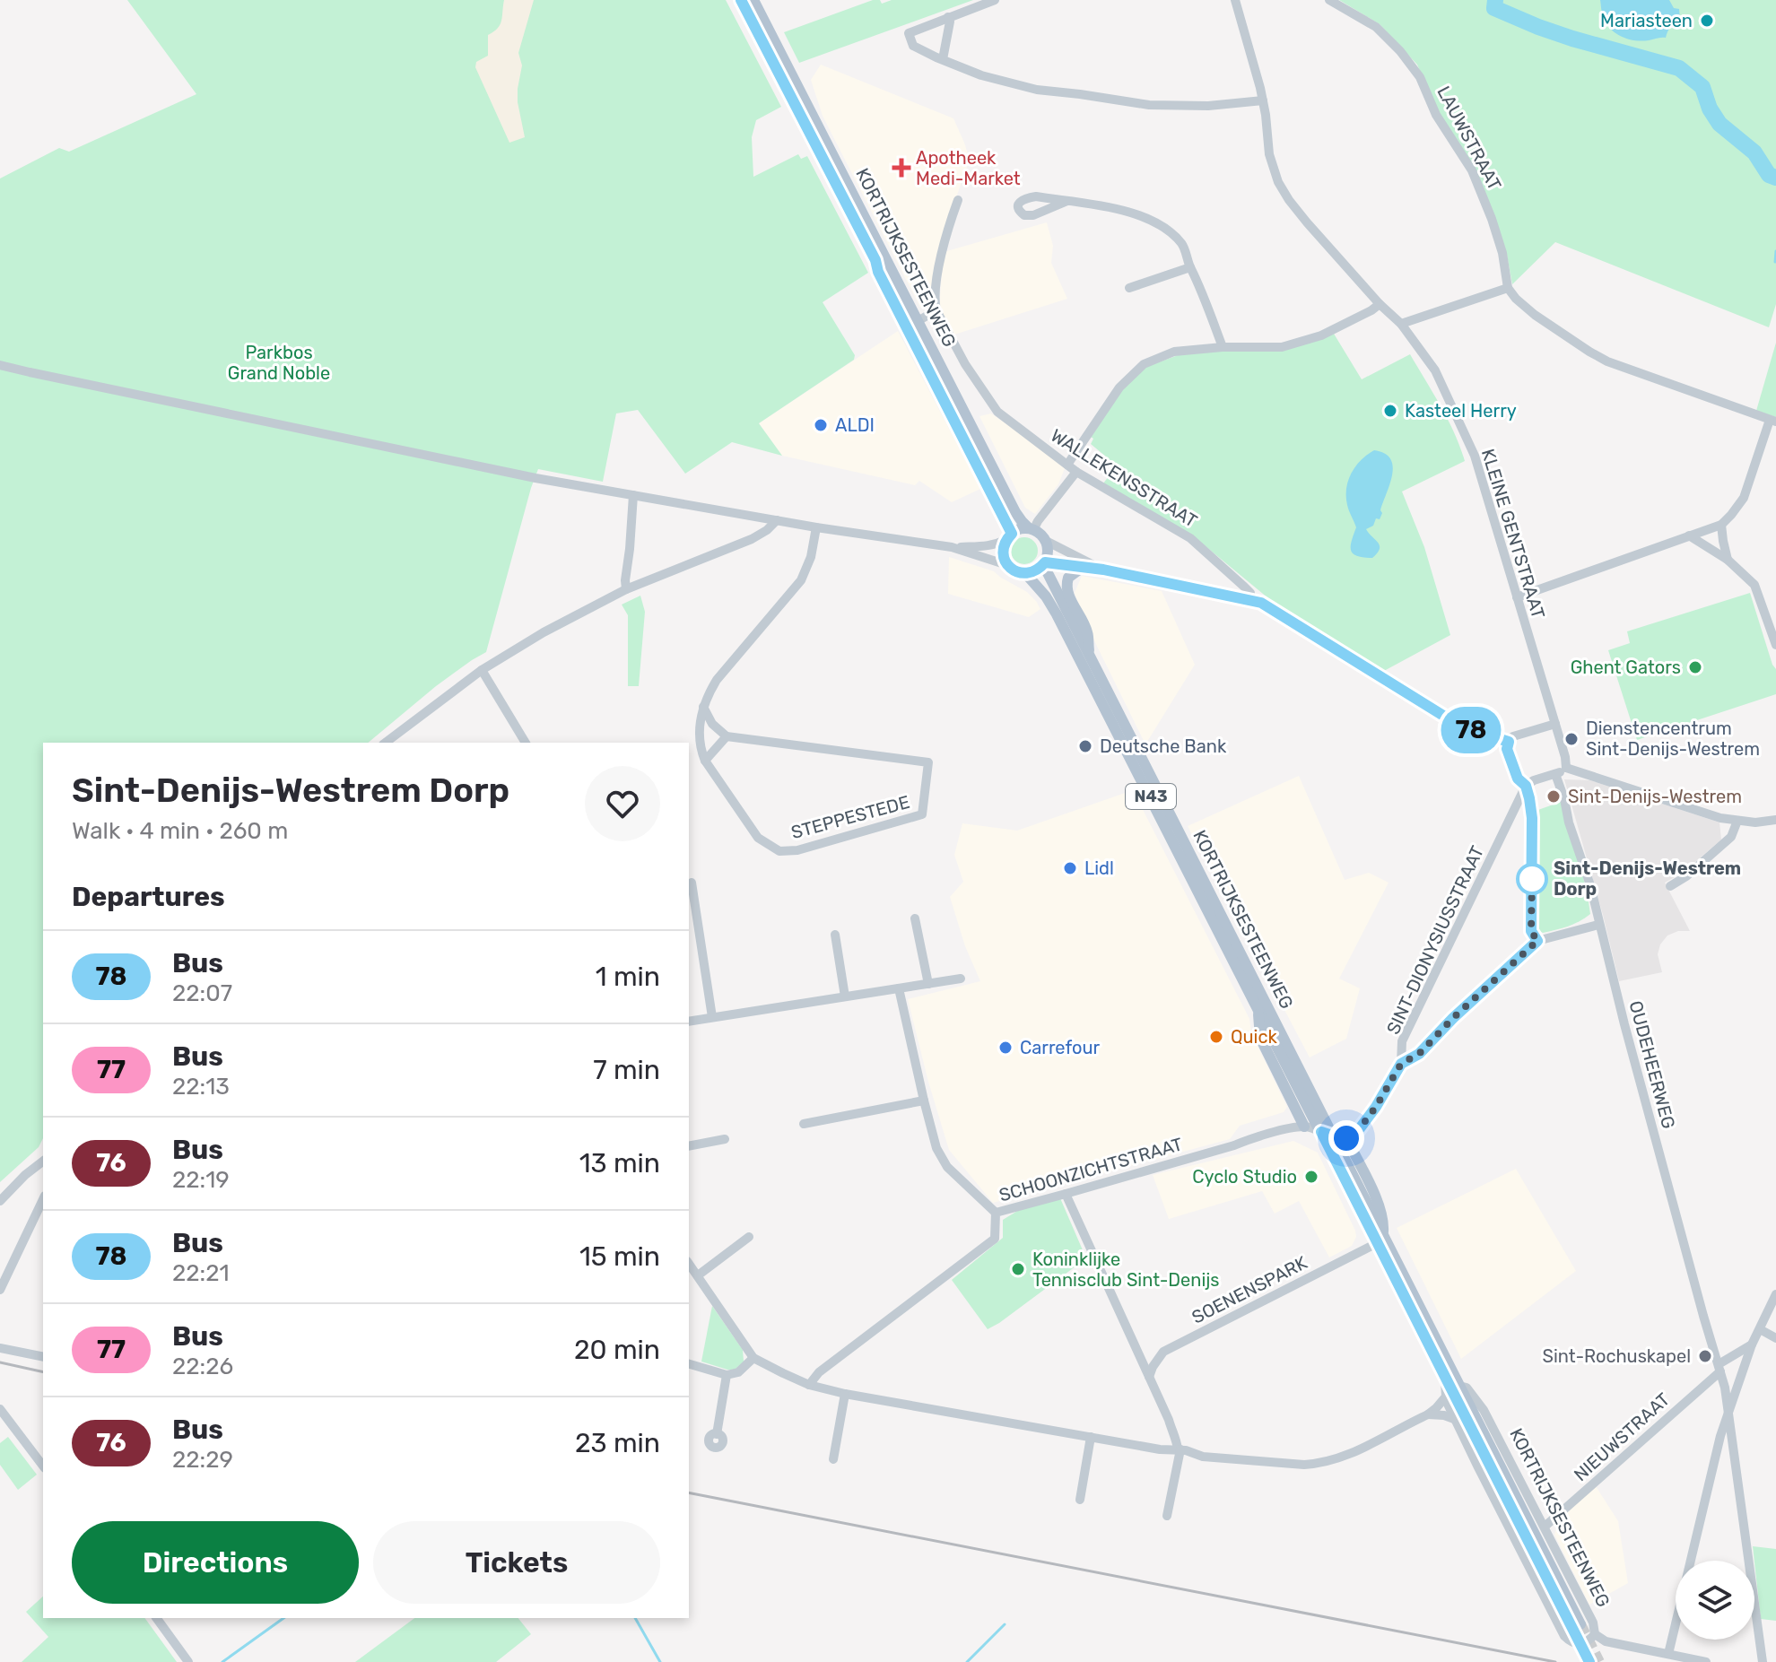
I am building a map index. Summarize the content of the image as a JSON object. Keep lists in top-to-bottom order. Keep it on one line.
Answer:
{"streets":{"main road":["KORTRIJKSESTEENWEG","N43"],"street":["LAUWSTRAAT","WALLEKENSSTRAAT","KLEINE GENTSTRAAT","STEPPESTEDE","SINT-DIONYSIUSSTRAAT","OUDEHEERWEG","SCHOONZICHTSTRAAT","SOENENSPARK","NIEUWSTRAAT"]},"crossings":[["KORTRIJKSESTEENWEG","N43"],["KORTRIJKSESTEENWEG","SINT-DIONYSIUSSTRAAT"],["KORTRIJKSESTEENWEG","SOENENSPARK"],["KORTRIJKSESTEENWEG","NIEUWSTRAAT"],["N43","SCHOONZICHTSTRAAT"],["OUDEHEERWEG","NIEUWSTRAAT"]],"parks":["Parkbos Grand Noble"],"places":{"other":["Mariasteen","Kasteel Herry","ALDI","Ghent Gators","Dienstencentrum Sint-Denijs-Westrem","Deutsche Bank","Sint-Denijs-Westrem","Lidl","Sint-Denijs-Westrem Dorp","Quick","Carrefour","Cyclo Studio","Koninklijke Tennisclub Sint-Denijs","Sint-Rochuskapel"],"health":["Apotheek Medi-Market"]},"lines":["bus line 78"],"page":{"on_map":"78","heading":[["Sint-Denijs-Westrem Dorp","Walk · 4 min · 260 m"],"Departures"],"list":[{"mark":"78","name":"Bus","note":"22:07","value":"1 min"},{"mark":"77","name":"Bus","note":"22:13","value":"7 min"},{"mark":"76","name":"Bus","note":"22:19","value":"13 min"},{"mark":"78","name":"Bus","note":"22:21","value":"15 min"},{"mark":"77","name":"Bus","note":"22:26","value":"20 min"},{"mark":"76","name":"Bus","note":"22:29","value":"23 min"}],"buttons":["Directions","Tickets"]}}
